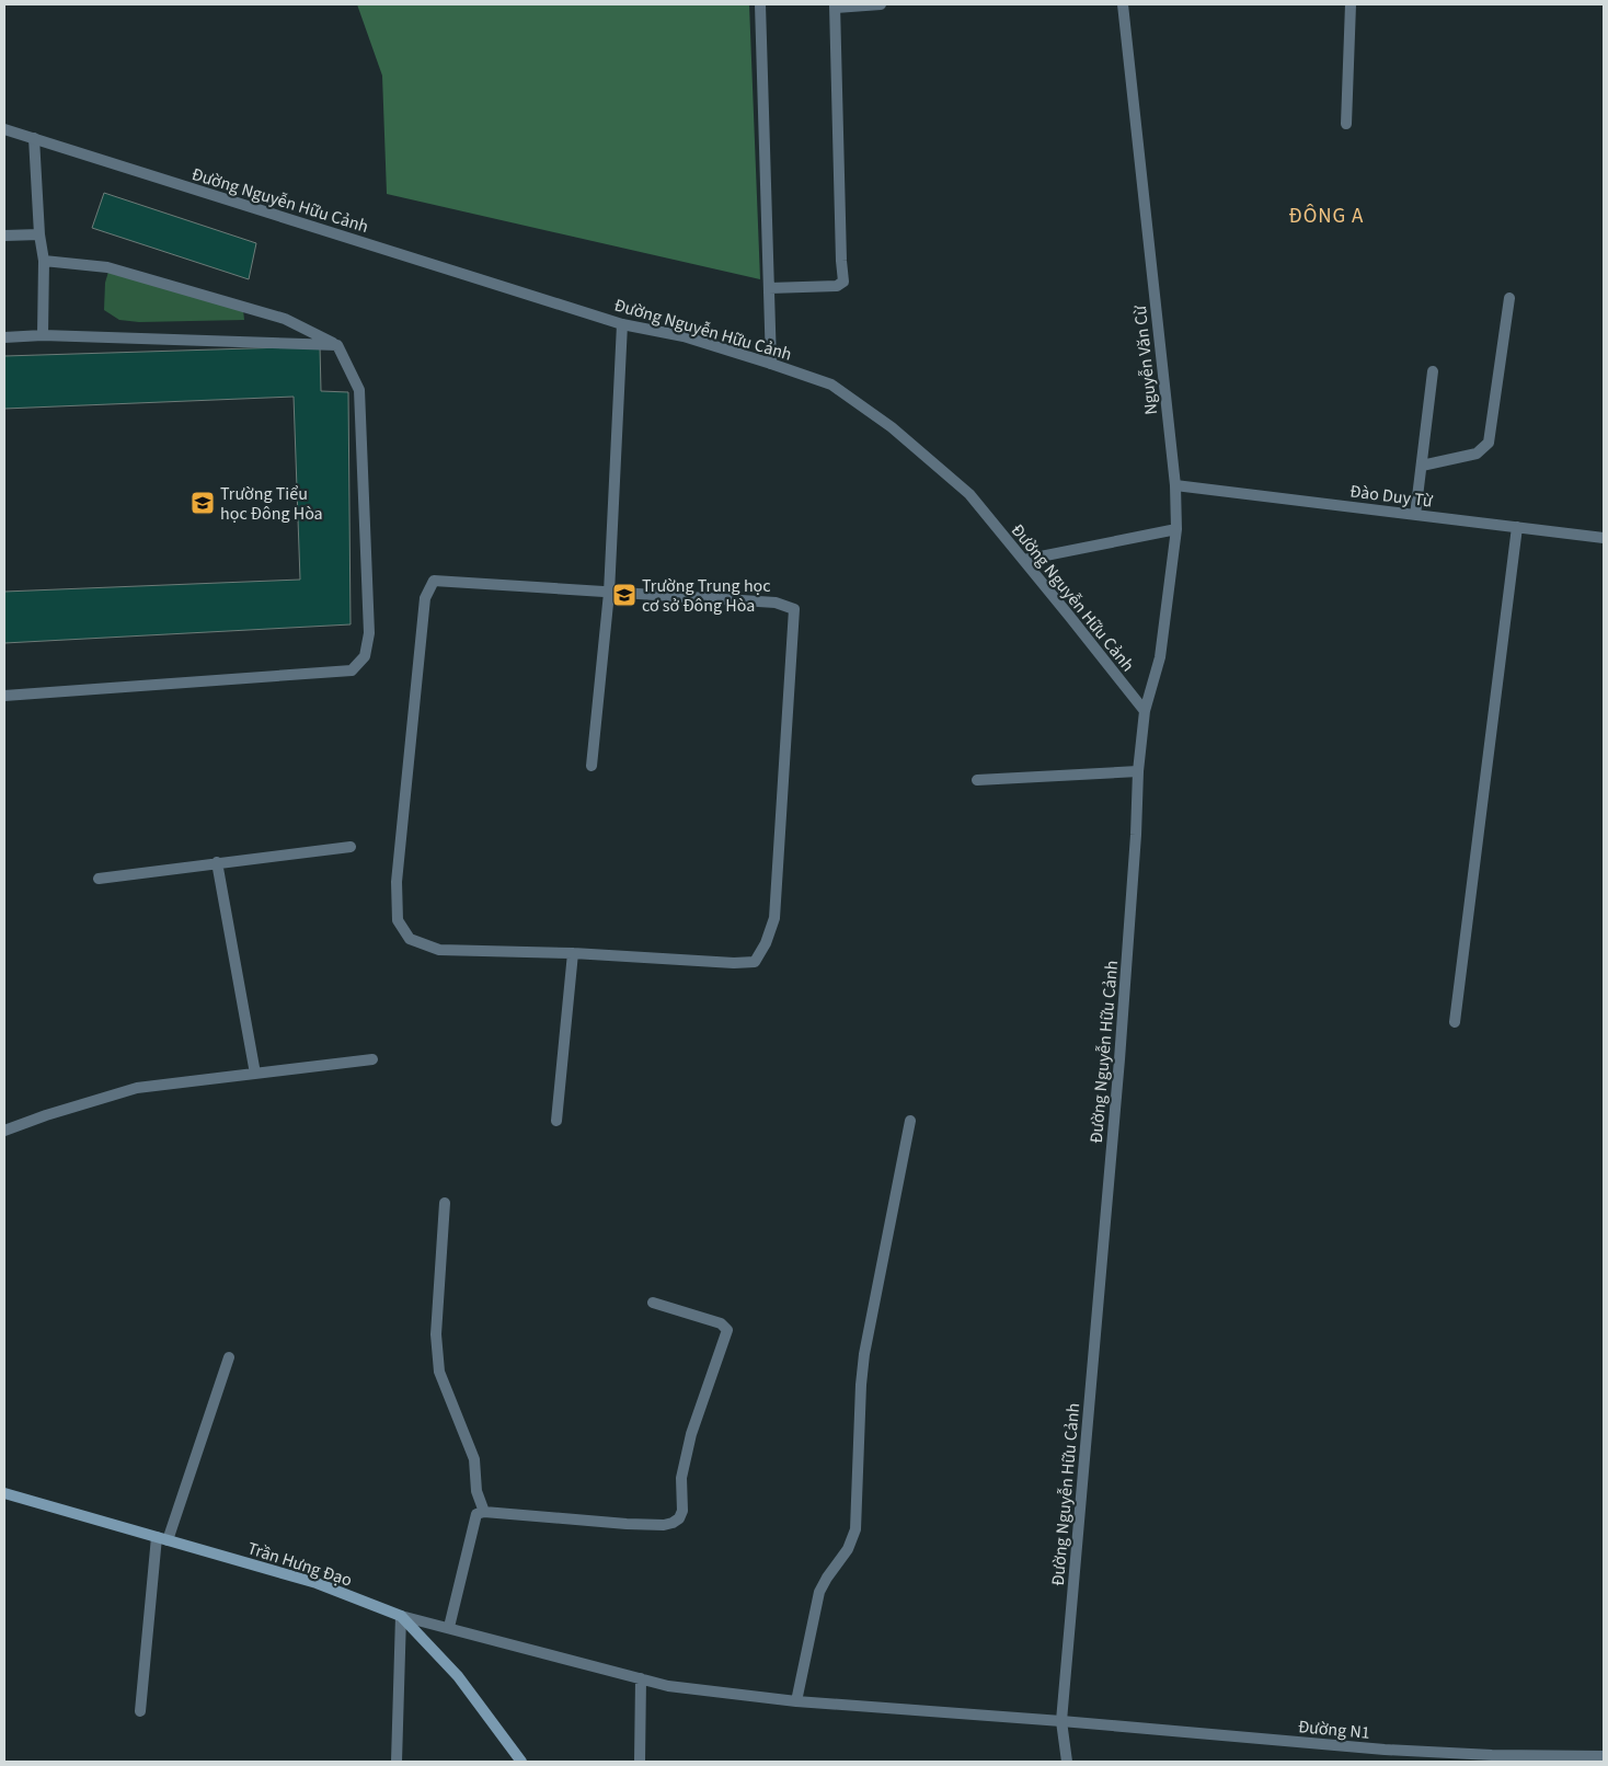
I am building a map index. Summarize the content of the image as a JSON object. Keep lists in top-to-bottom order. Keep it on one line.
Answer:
{"streets":{"main road":["Trần Hưng Đạo"],"street":["Đường Nguyễn Hữu Cảnh","Nguyễn Văn Cừ","Đào Duy Từ","Đường N1"]},"crossings":[["Đường Nguyễn Hữu Cảnh","Nguyễn Văn Cừ"],["Đường Nguyễn Hữu Cảnh","Đường N1"],["Nguyễn Văn Cừ","Đào Duy Từ"],["Trần Hưng Đạo","Đường N1"]],"districts":["ĐÔNG A"],"places":{"school or university":["Trường Tiểu học Đông Hòa","Trường Trung học cơ sở Đông Hòa"]}}
